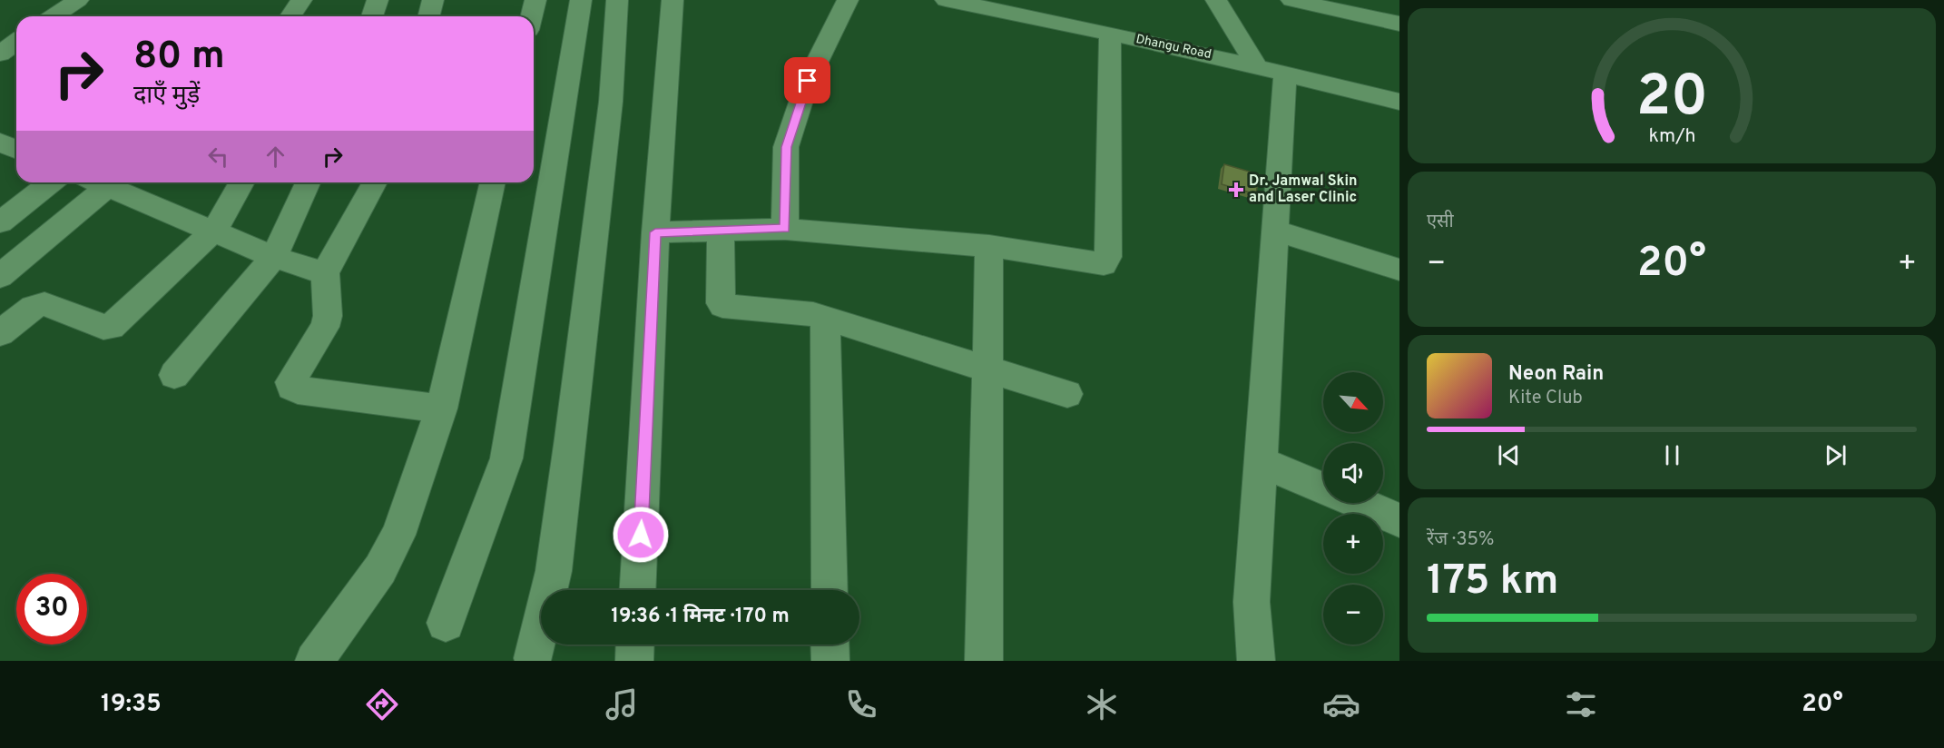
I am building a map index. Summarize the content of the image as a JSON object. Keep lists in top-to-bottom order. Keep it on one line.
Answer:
{"streets":{"street":["Dhangu Road"]},"places":{"health":["Dr. Jamwal Skin and Laser Clinic"]},"north":"bottom right","page":{"turn":["80 m","दाएँ मुड़ें"],"tile":["एसी",["रेंज · 35%","175 km"]],"heat":["−","20°","+"],"song":["Neon Rain","Kite Club"],"map_buttons":["+","−"],"limit":"30","trip":"19:36 · 1 मिनट · 170 m","tabs":["19:35","20°"],"gauge":["20","km/h"]}}
